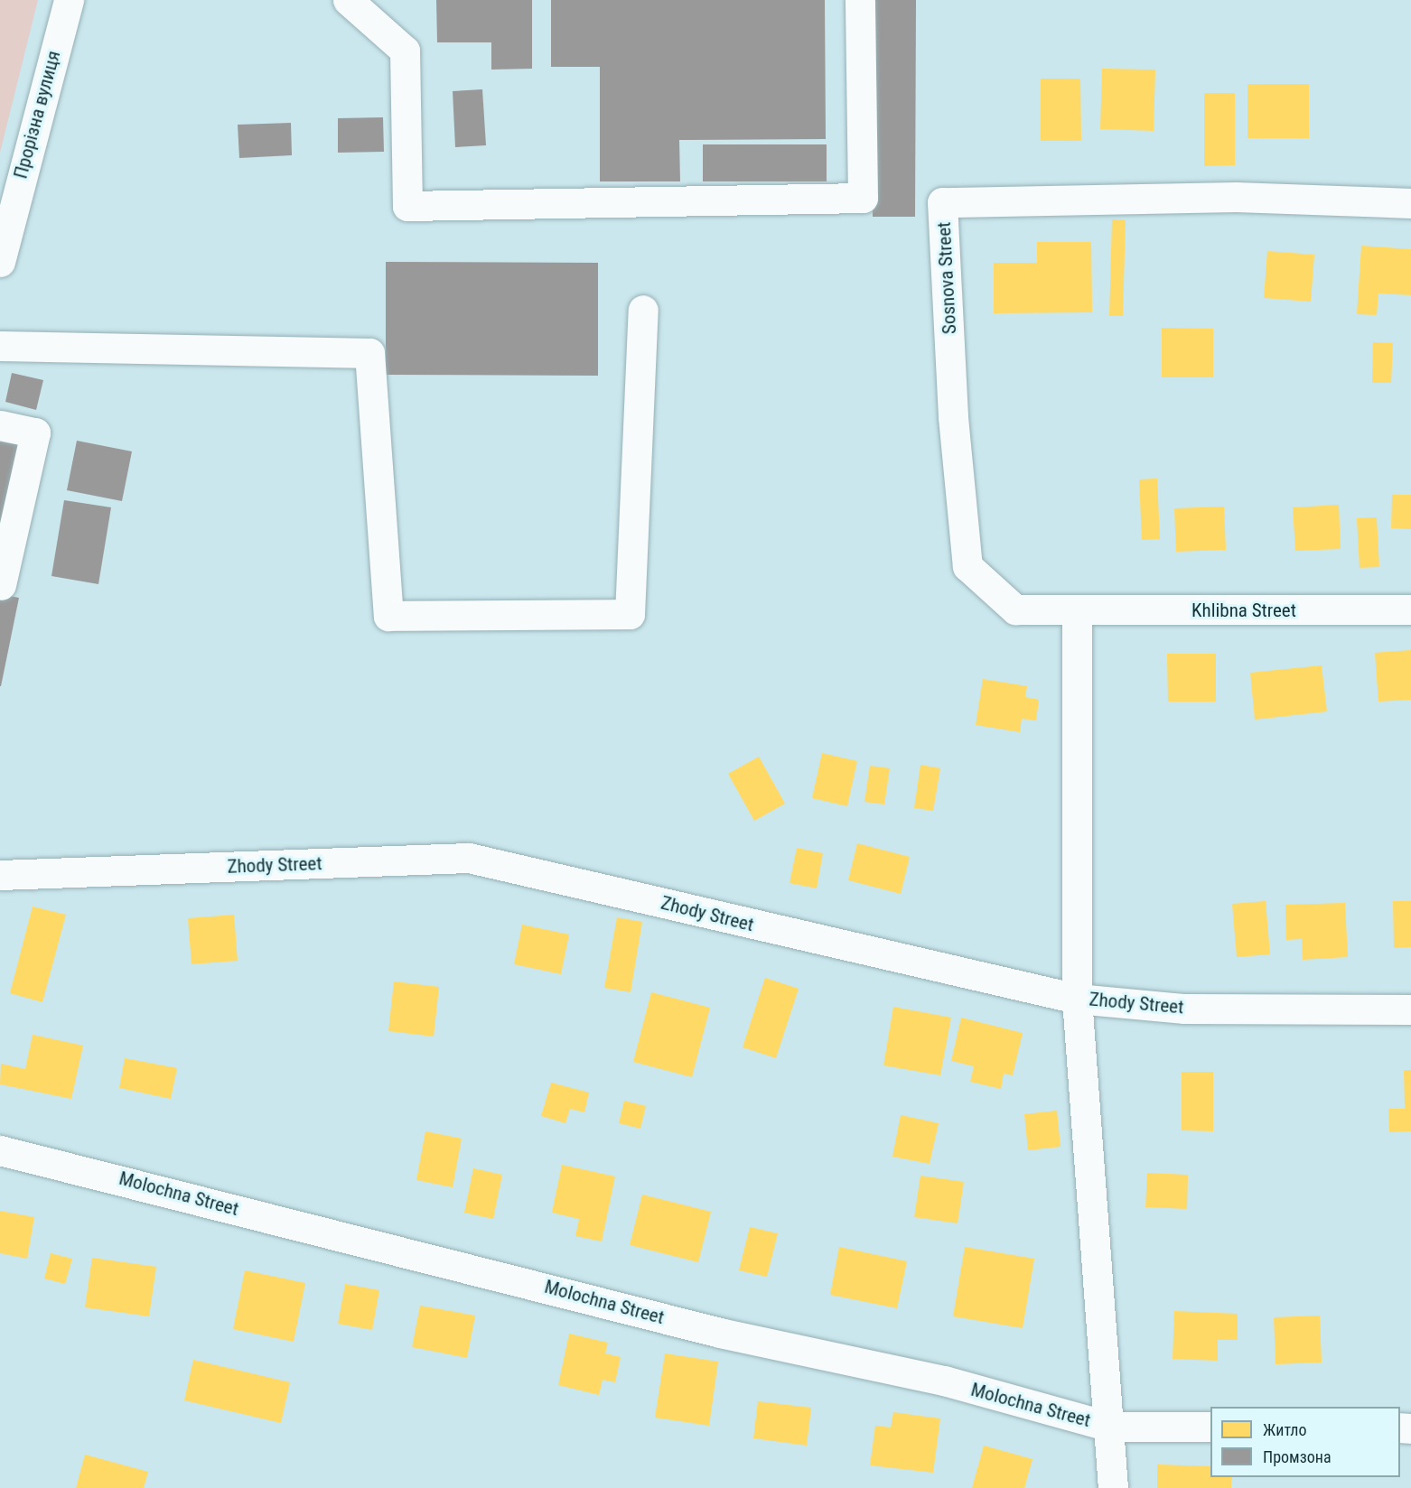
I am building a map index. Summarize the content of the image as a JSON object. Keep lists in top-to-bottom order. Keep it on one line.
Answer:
{"streets":{"street":["Прорізна вулиця","Sosnova Street","Khlibna Street","Zhody Street","Molochna Street"]},"crossings":[["Sosnova Street","Khlibna Street"]],"legend":["Житло","Промзона"]}
